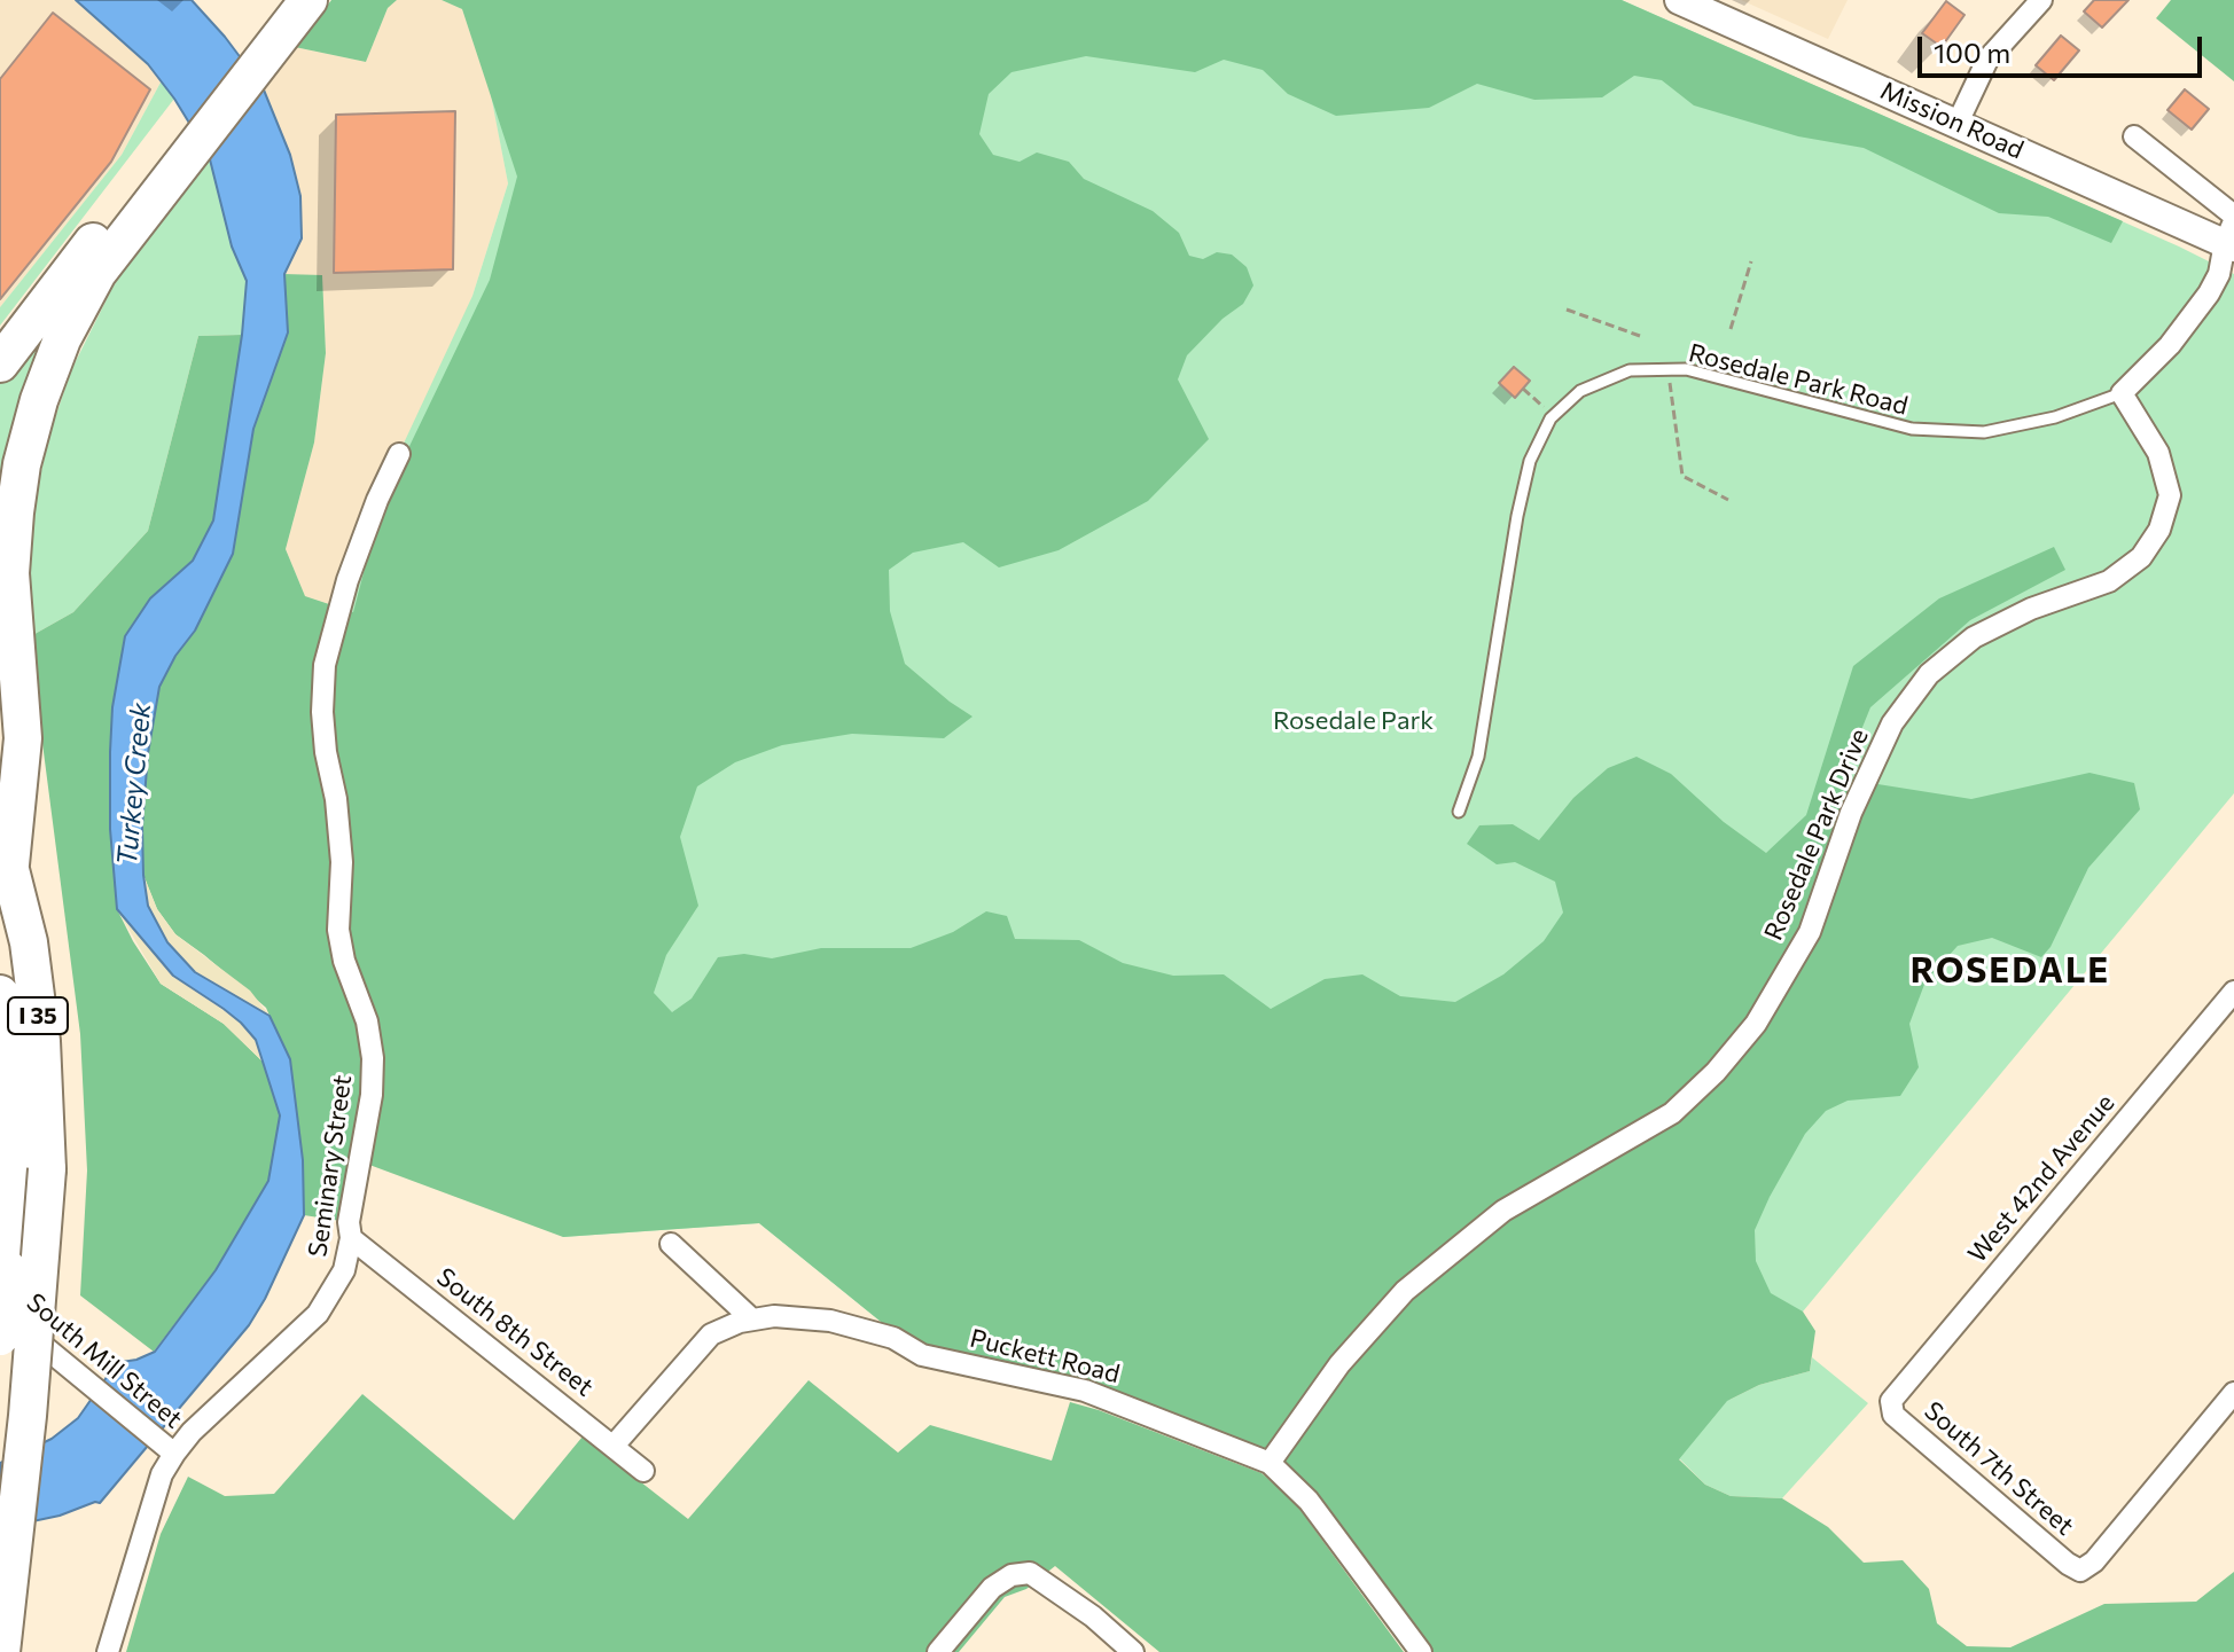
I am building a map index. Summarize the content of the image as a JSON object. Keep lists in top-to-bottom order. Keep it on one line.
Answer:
{"streets":{"highway":["I 35"],"main road":["Mission Road"],"street":["Rosedale Park Drive","Seminary Street","West 42nd Avenue","South 8th Street","Puckett Road","South Mill Street","South 7th Street"],"lane":["Rosedale Park Road"]},"crossings":[["Rosedale Park Road","Rosedale Park Drive"],["Rosedale Park Drive","Puckett Road"],["Seminary Street","South 8th Street"],["Seminary Street","South Mill Street"],["West 42nd Avenue","South 7th Street"],["South 8th Street","Puckett Road"]],"districts":["ROSEDALE"],"water":["Turkey Creek"],"parks":["Rosedale Park"],"scale_bar":"100 m"}
